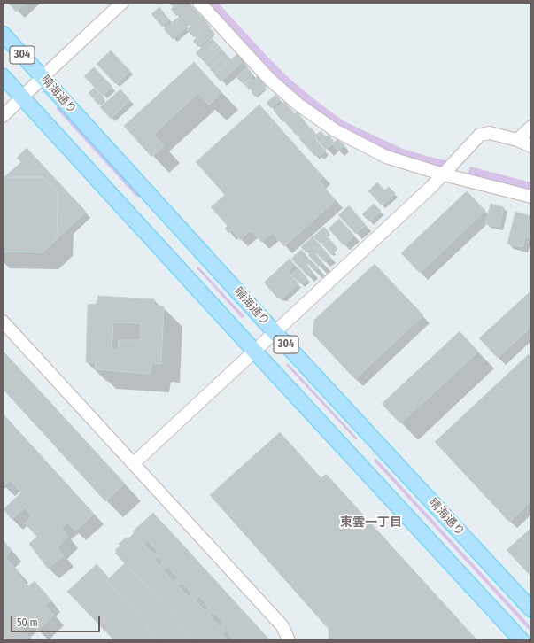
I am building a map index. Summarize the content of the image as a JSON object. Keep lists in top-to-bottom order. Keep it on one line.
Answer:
{"streets":{"main road":["304","晴海通り"]},"districts":["東雲一丁目"],"scale_bar":"50 m"}
